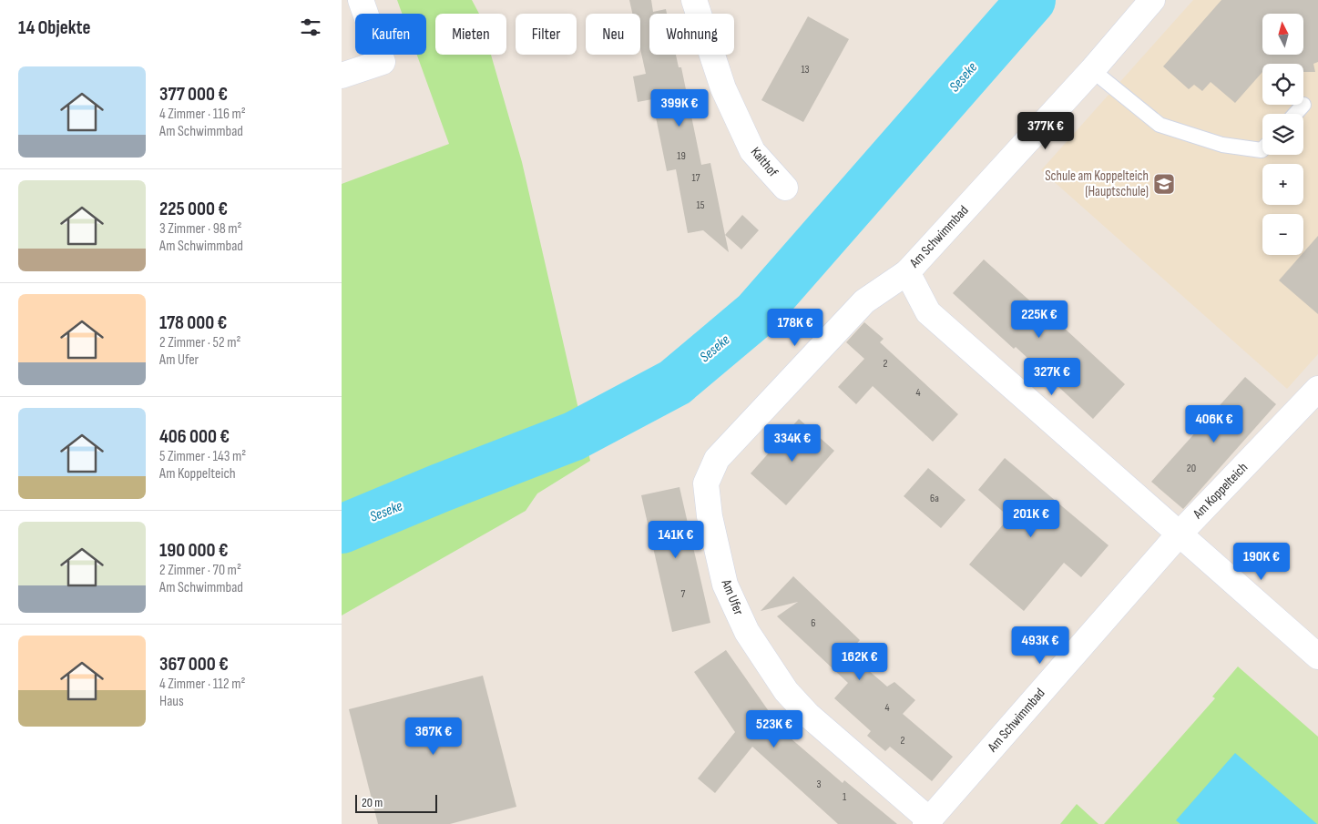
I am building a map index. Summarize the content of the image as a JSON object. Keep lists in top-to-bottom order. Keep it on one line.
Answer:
{"streets":{"street":["Kalthof","Am Schwimmbad","Am Koppelteich","Am Ufer"]},"crossings":[["Am Schwimmbad","Am Koppelteich"],["Am Schwimmbad","Am Ufer"]],"water":["Seseke"],"places":{"school or university":["Schule am Koppelteich (Hauptschule)"]},"house_numbers":["13","19","17","15","2","4","20","6a","7","6","4","2","3","1"],"scale_bar":"20 m","north":"top","page":{"heading":"14 Objekte","map_buttons":["+","−"],"chip":["Kaufen","Mieten","Filter","Neu","Wohnung"],"list":[{"name":"377 000 €","note":"4 Zimmer · 116 m² · Am Schwimmbad"},{"name":"225 000 €","note":"3 Zimmer · 98 m² · Am Schwimmbad"},{"name":"178 000 €","note":"2 Zimmer · 52 m² · Am Ufer"},{"name":"406 000 €","note":"5 Zimmer · 143 m² · Am Koppelteich"},{"name":"190 000 €","note":"2 Zimmer · 70 m² · Am Schwimmbad"},{"name":"367 000 €","note":"4 Zimmer · 112 m² · Haus"}],"price":["399K €","377K €","225K €","178K €","327K €","406K €","334K €","201K €","141K €","190K €","493K €","162K €","523K €","367K €"],"scale":"20 m"}}
